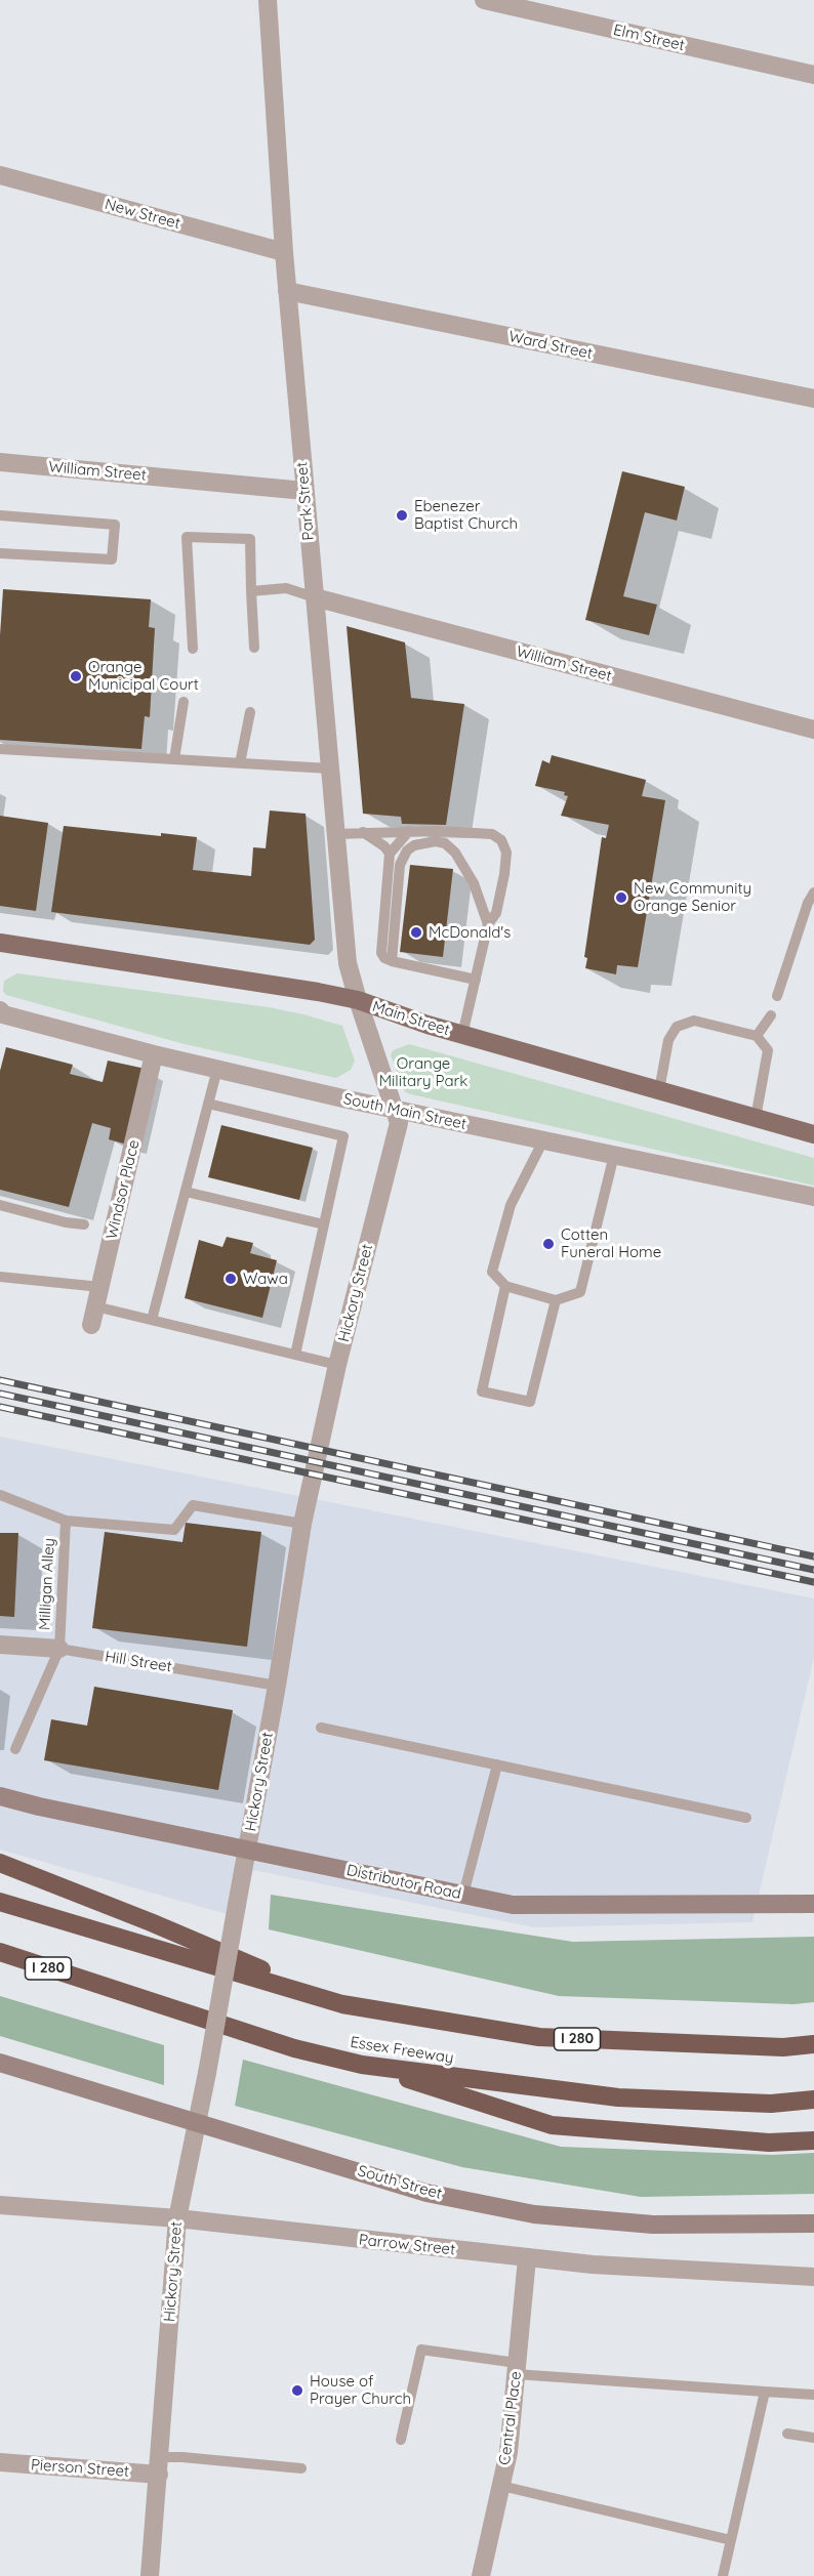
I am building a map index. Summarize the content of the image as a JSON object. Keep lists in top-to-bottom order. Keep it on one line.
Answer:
{"streets":{"highway":["I 280","Essex Freeway"],"main road":["Main Street","Distributor Road","South Street"],"street":["Elm Street","New Street","Ward Street","William Street","Park Street","South Main Street","Windsor Place","Hickory Street","Hill Street","Parrow Street","Central Place","Pierson Street"],"lane":["Milligan Alley"]},"crossings":[["New Street","Park Street"],["Ward Street","Park Street"],["William Street","Park Street"],["Park Street","Main Street"],["Park Street","Hickory Street"],["Main Street","Hickory Street"],["South Main Street","Windsor Place"],["South Main Street","Hickory Street"],["Hickory Street","Hill Street"],["Hickory Street","Distributor Road"],["Hickory Street","South Street"],["Hickory Street","Parrow Street"],["Hickory Street","Pierson Street"],["Milligan Alley","Hill Street"],["Parrow Street","Central Place"]],"parks":["Orange Military Park"],"places":["Ebenezer Baptist Church","Orange Municipal Court","New Community Orange Senior","McDonald's","Cotten Funeral Home","Wawa","House of Prayer Church"]}
